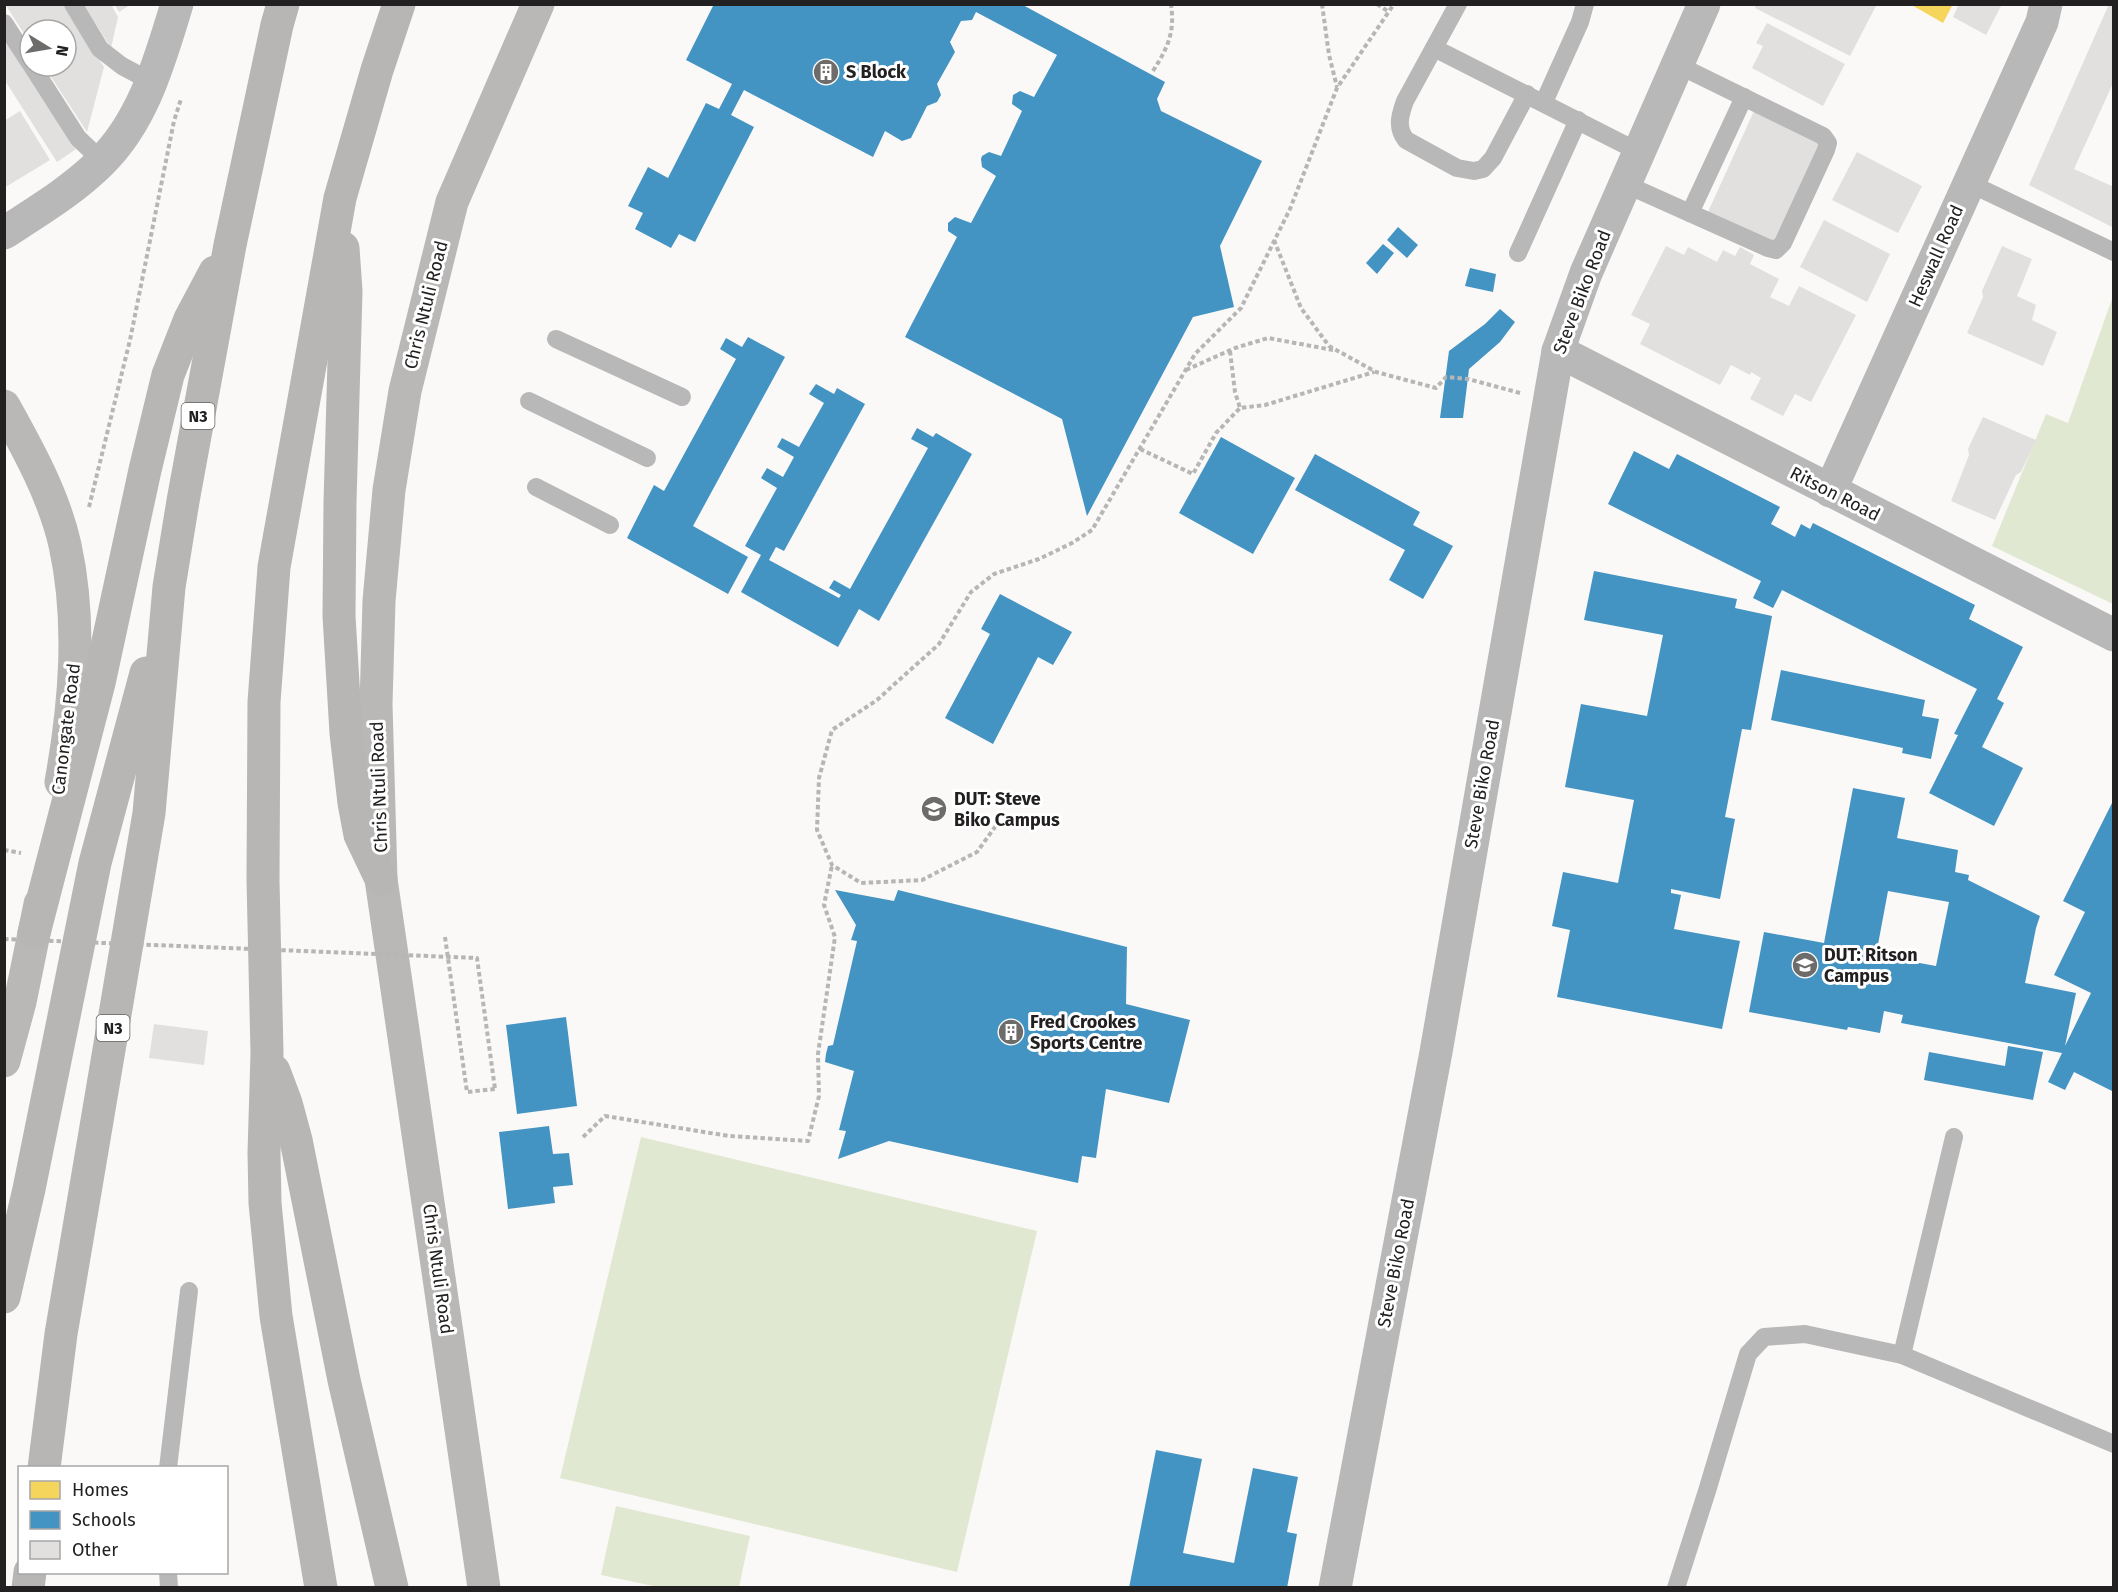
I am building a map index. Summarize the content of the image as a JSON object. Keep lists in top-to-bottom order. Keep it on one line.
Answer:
{"streets":{"highway":["N3"],"main road":["Chris Ntuli Road","Canongate Road"],"street":["Heswall Road","Steve Biko Road","Ritson Road"]},"crossings":[["Heswall Road","Ritson Road"],["Steve Biko Road","Ritson Road"]],"places":{"building":["S Block","Fred Crookes Sports Centre"],"school or university":["DUT: Steve Biko Campus","DUT: Ritson Campus"]},"legend":["Homes","Schools","Other"],"north":"right"}
